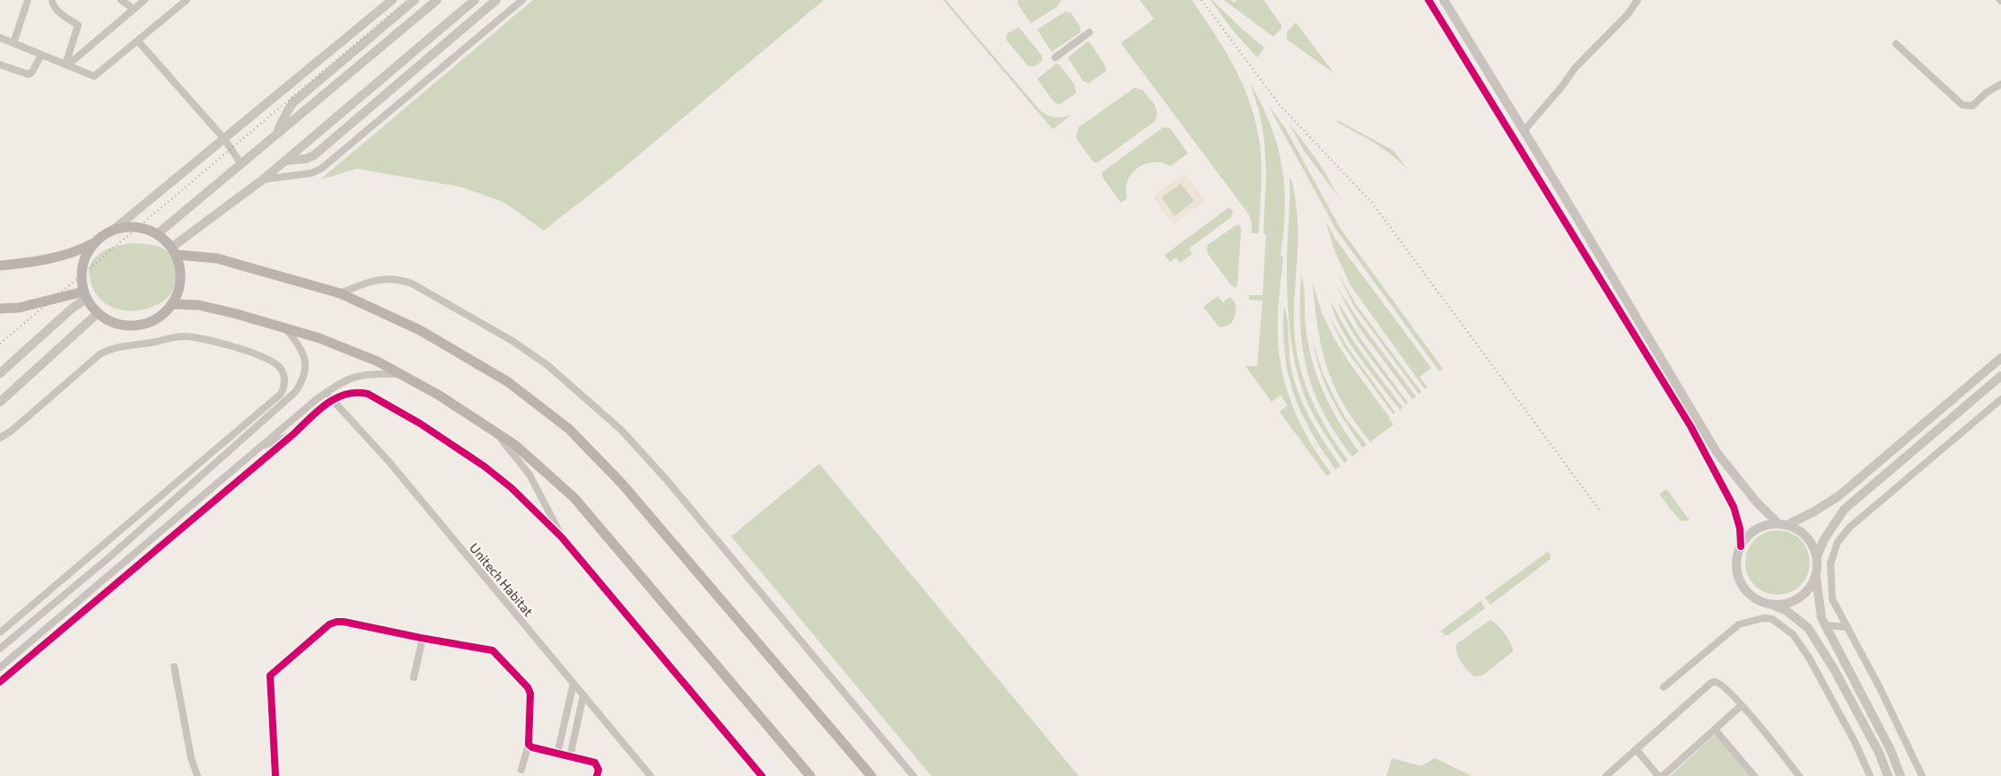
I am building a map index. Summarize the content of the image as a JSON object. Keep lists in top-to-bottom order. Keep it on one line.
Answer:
{"streets":{"street":["Unitech Habitat"]}}
